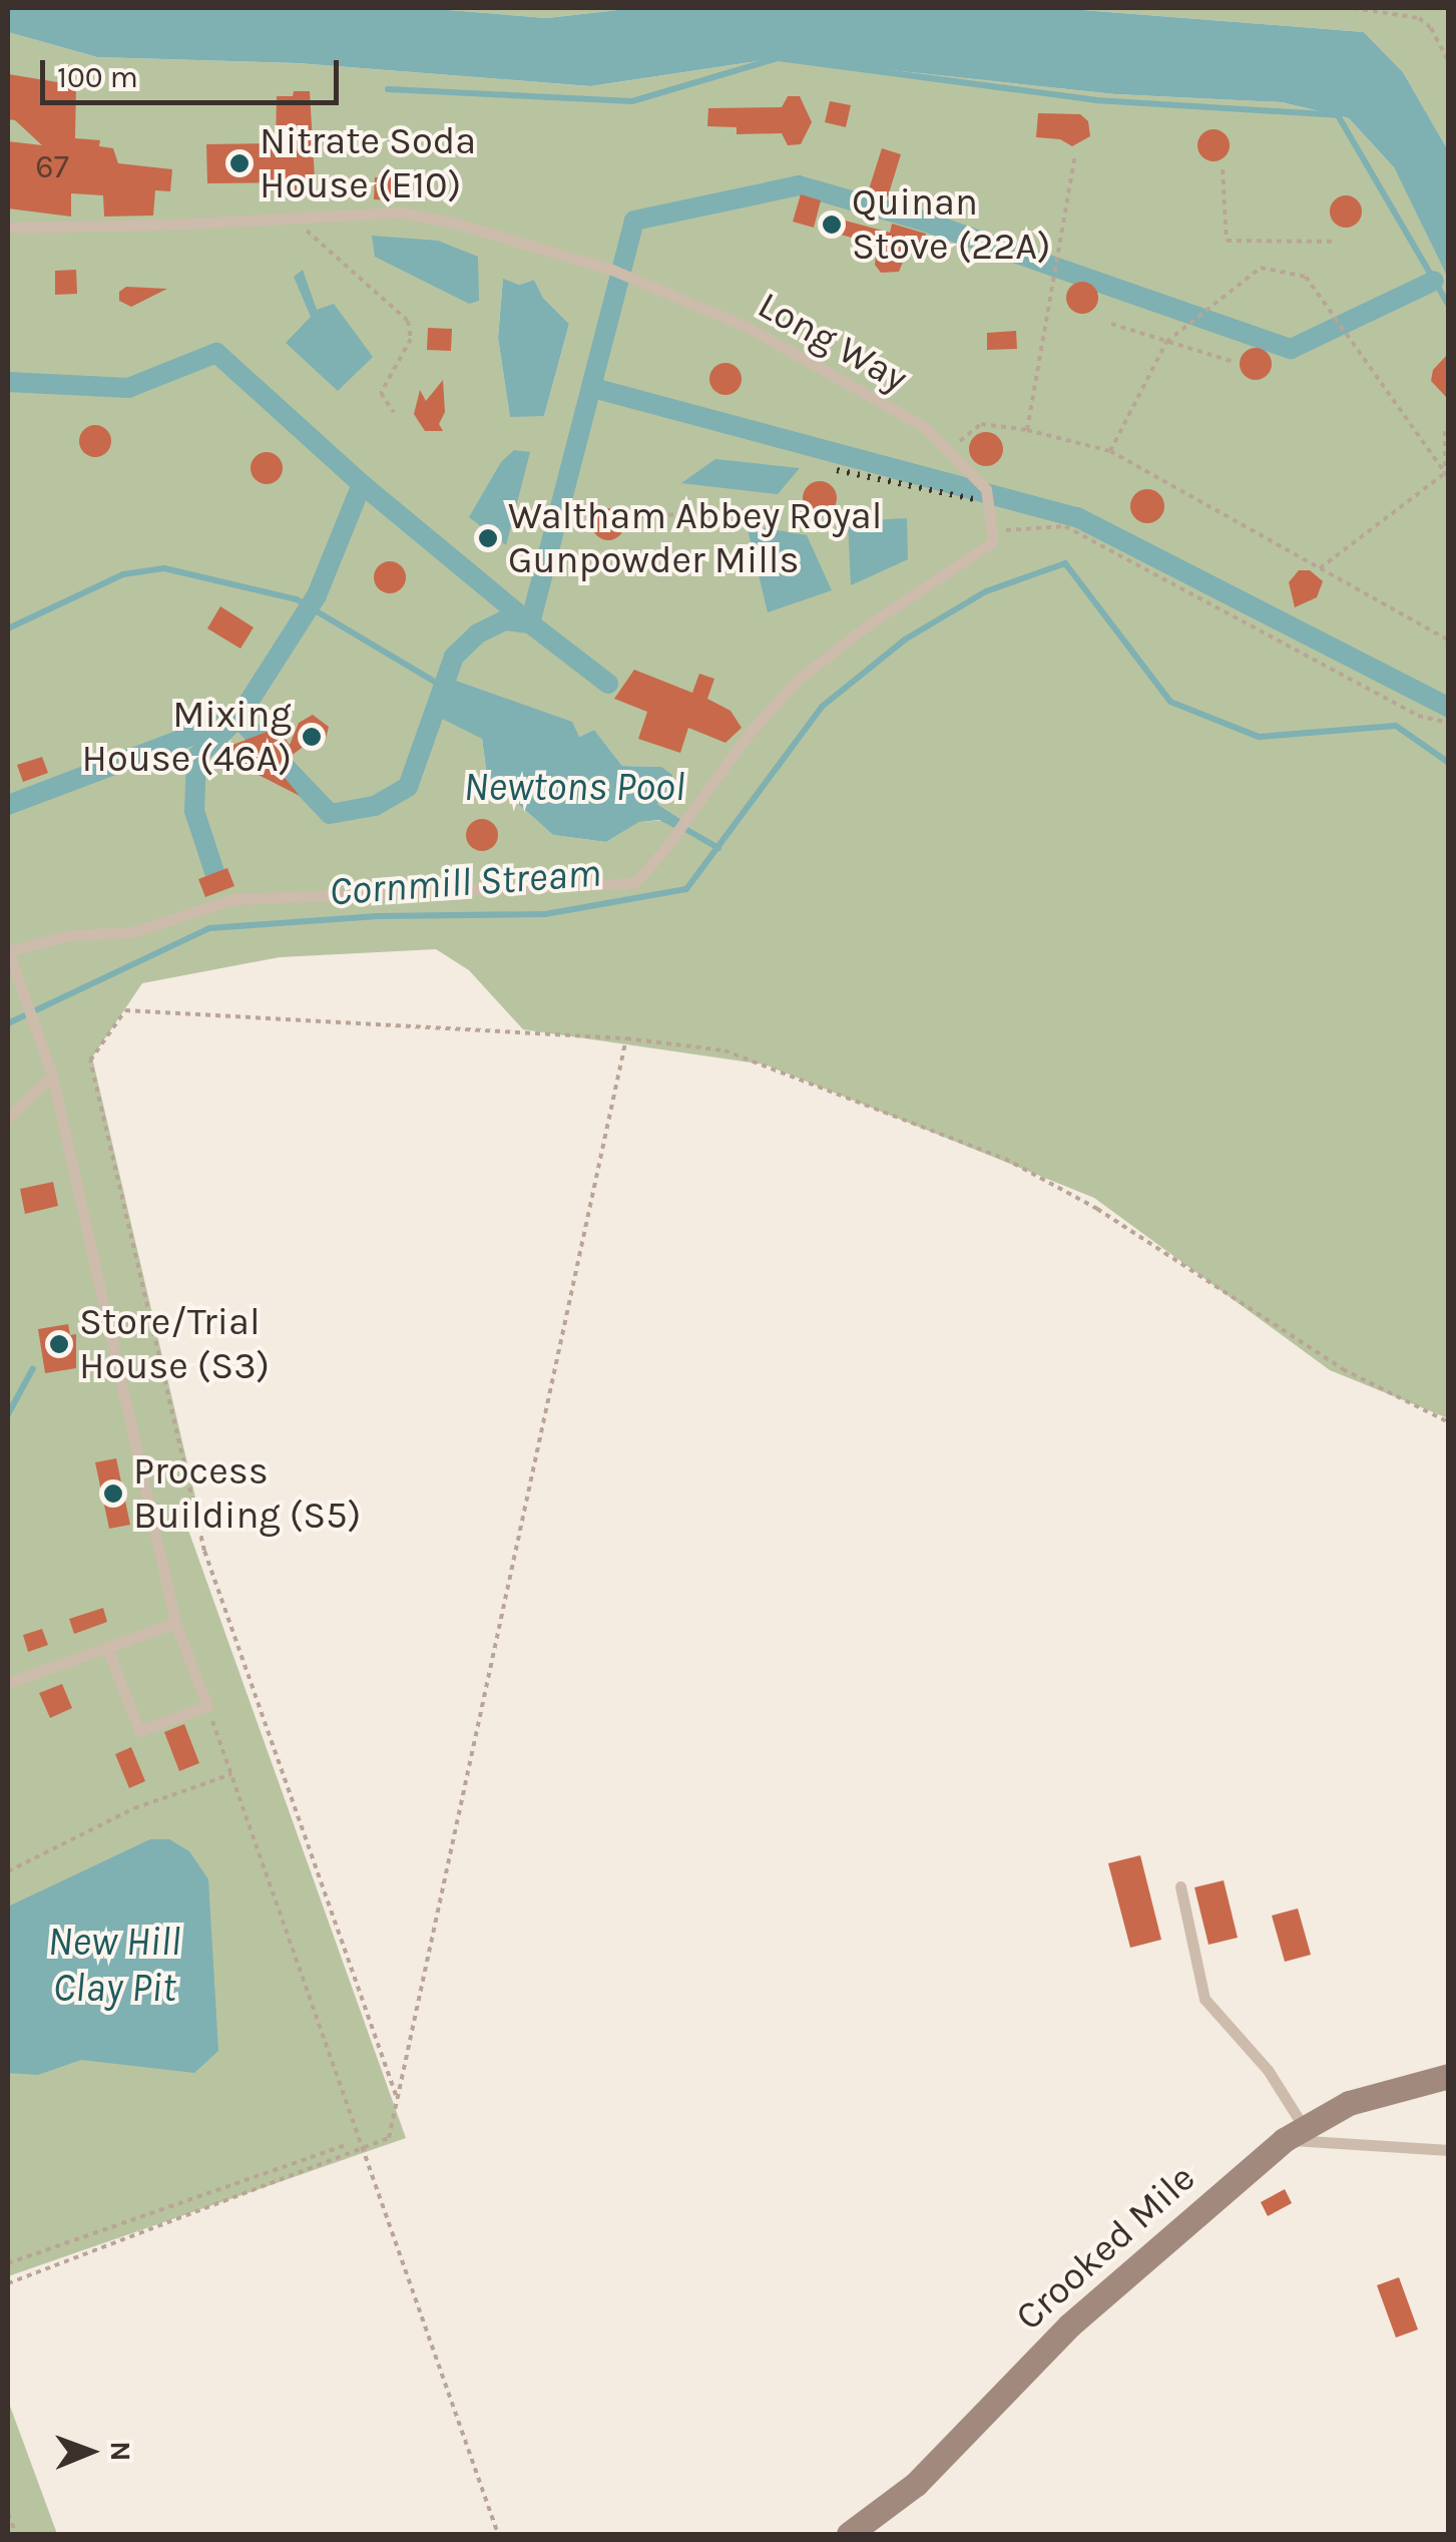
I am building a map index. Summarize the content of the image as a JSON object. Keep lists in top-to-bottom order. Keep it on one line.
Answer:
{"streets":{"main road":["Crooked Mile"],"lane":["Long Way"]},"water":["Newtons Pool","Cornmill Stream","New Hill Clay Pit"],"places":["Nitrate Soda House (E10)","Quinan Stove (22A)","Waltham Abbey Royal Gunpowder Mills","Mixing House (46A)","Store/Trial House (S3)","Process Building (S5)"],"house_numbers":["67"],"scale_bar":"100 m","north":"right"}
